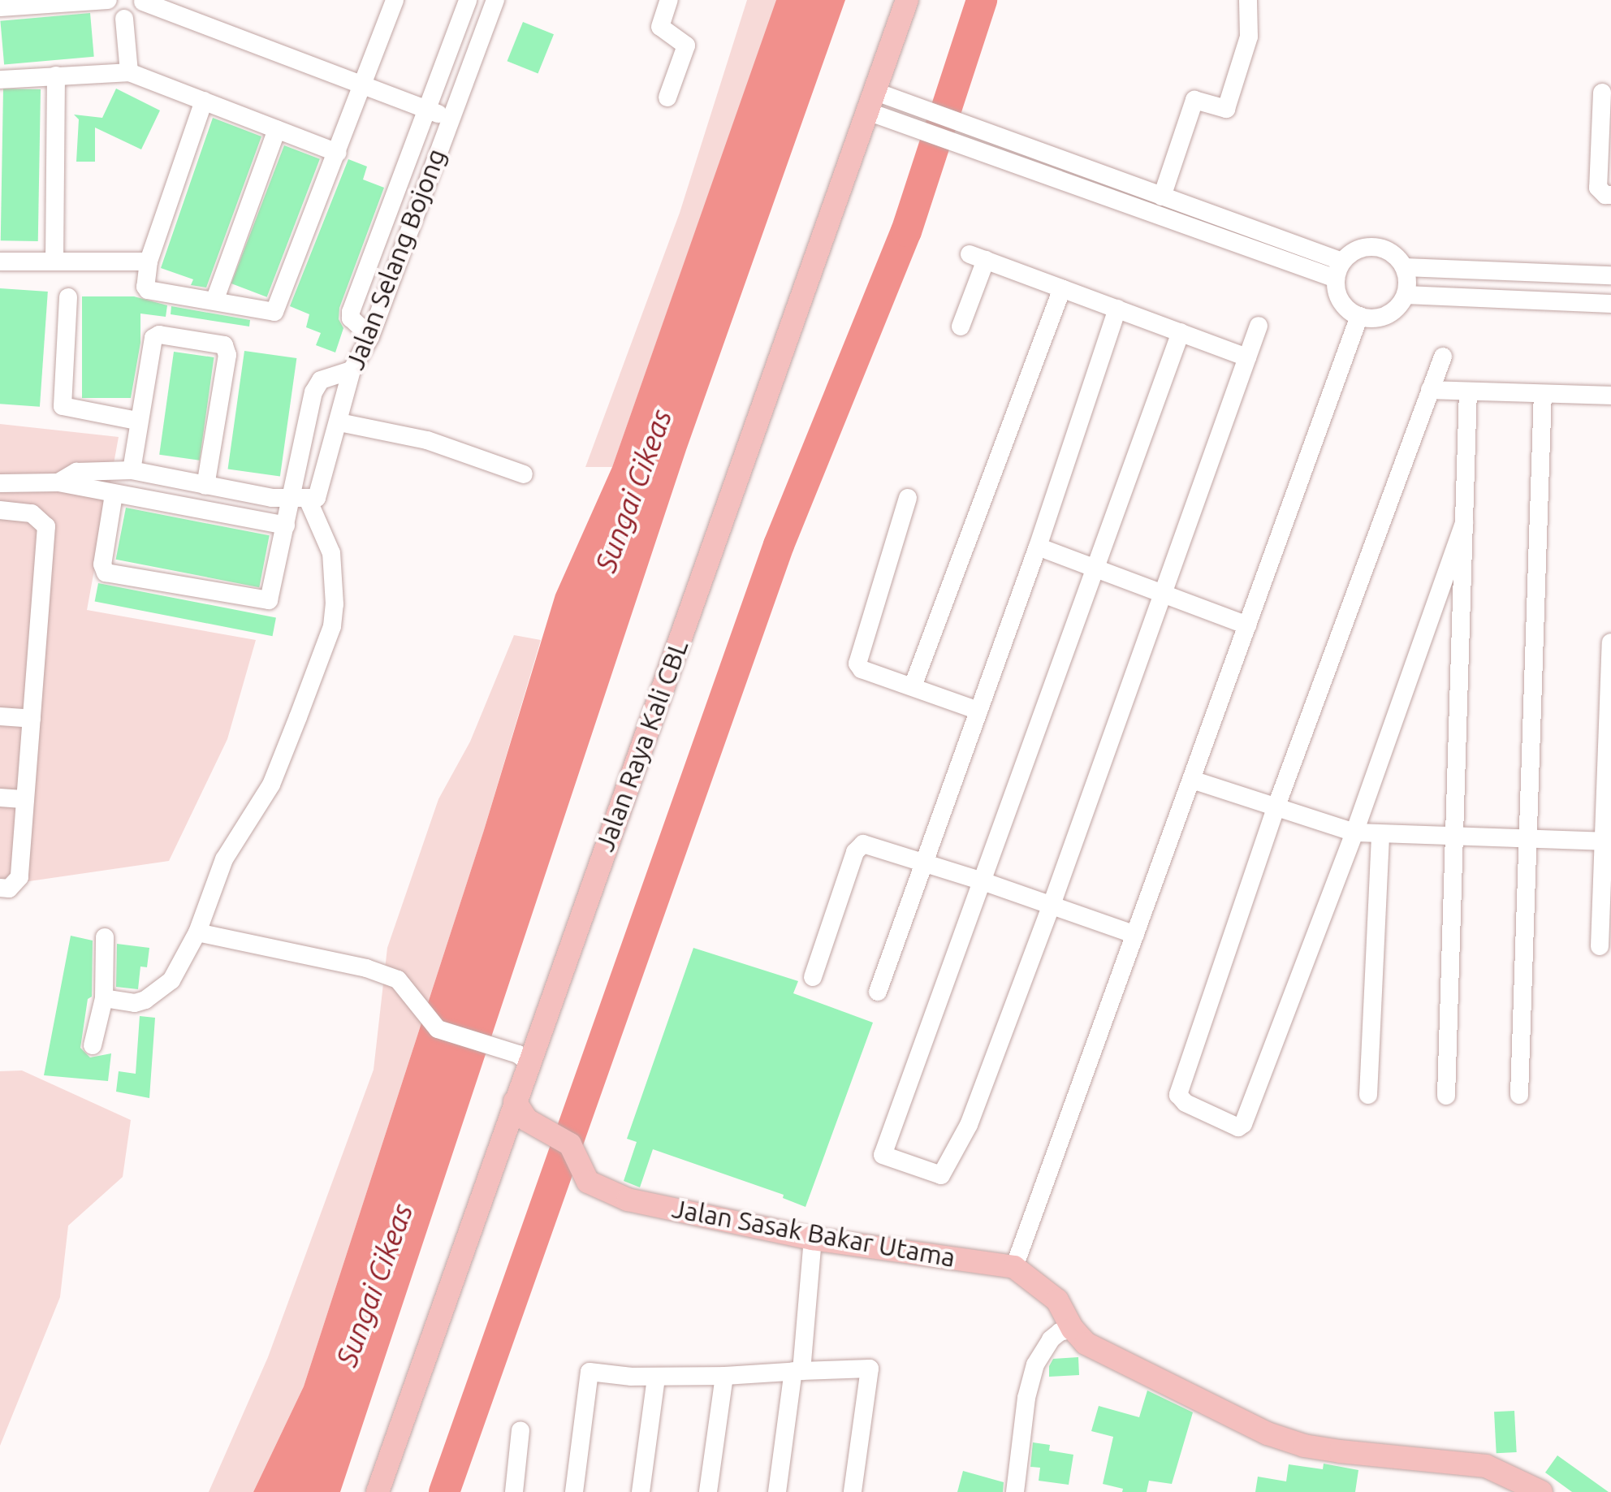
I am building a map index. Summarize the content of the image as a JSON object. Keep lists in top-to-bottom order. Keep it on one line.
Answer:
{"streets":{"main road":["Jalan Raya Kali CBL","Jalan Sasak Bakar Utama"],"street":["Jalan Selang Bojong"]},"crossings":[["Jalan Raya Kali CBL","Jalan Sasak Bakar Utama"]],"water":["Sungai Cikeas"]}
